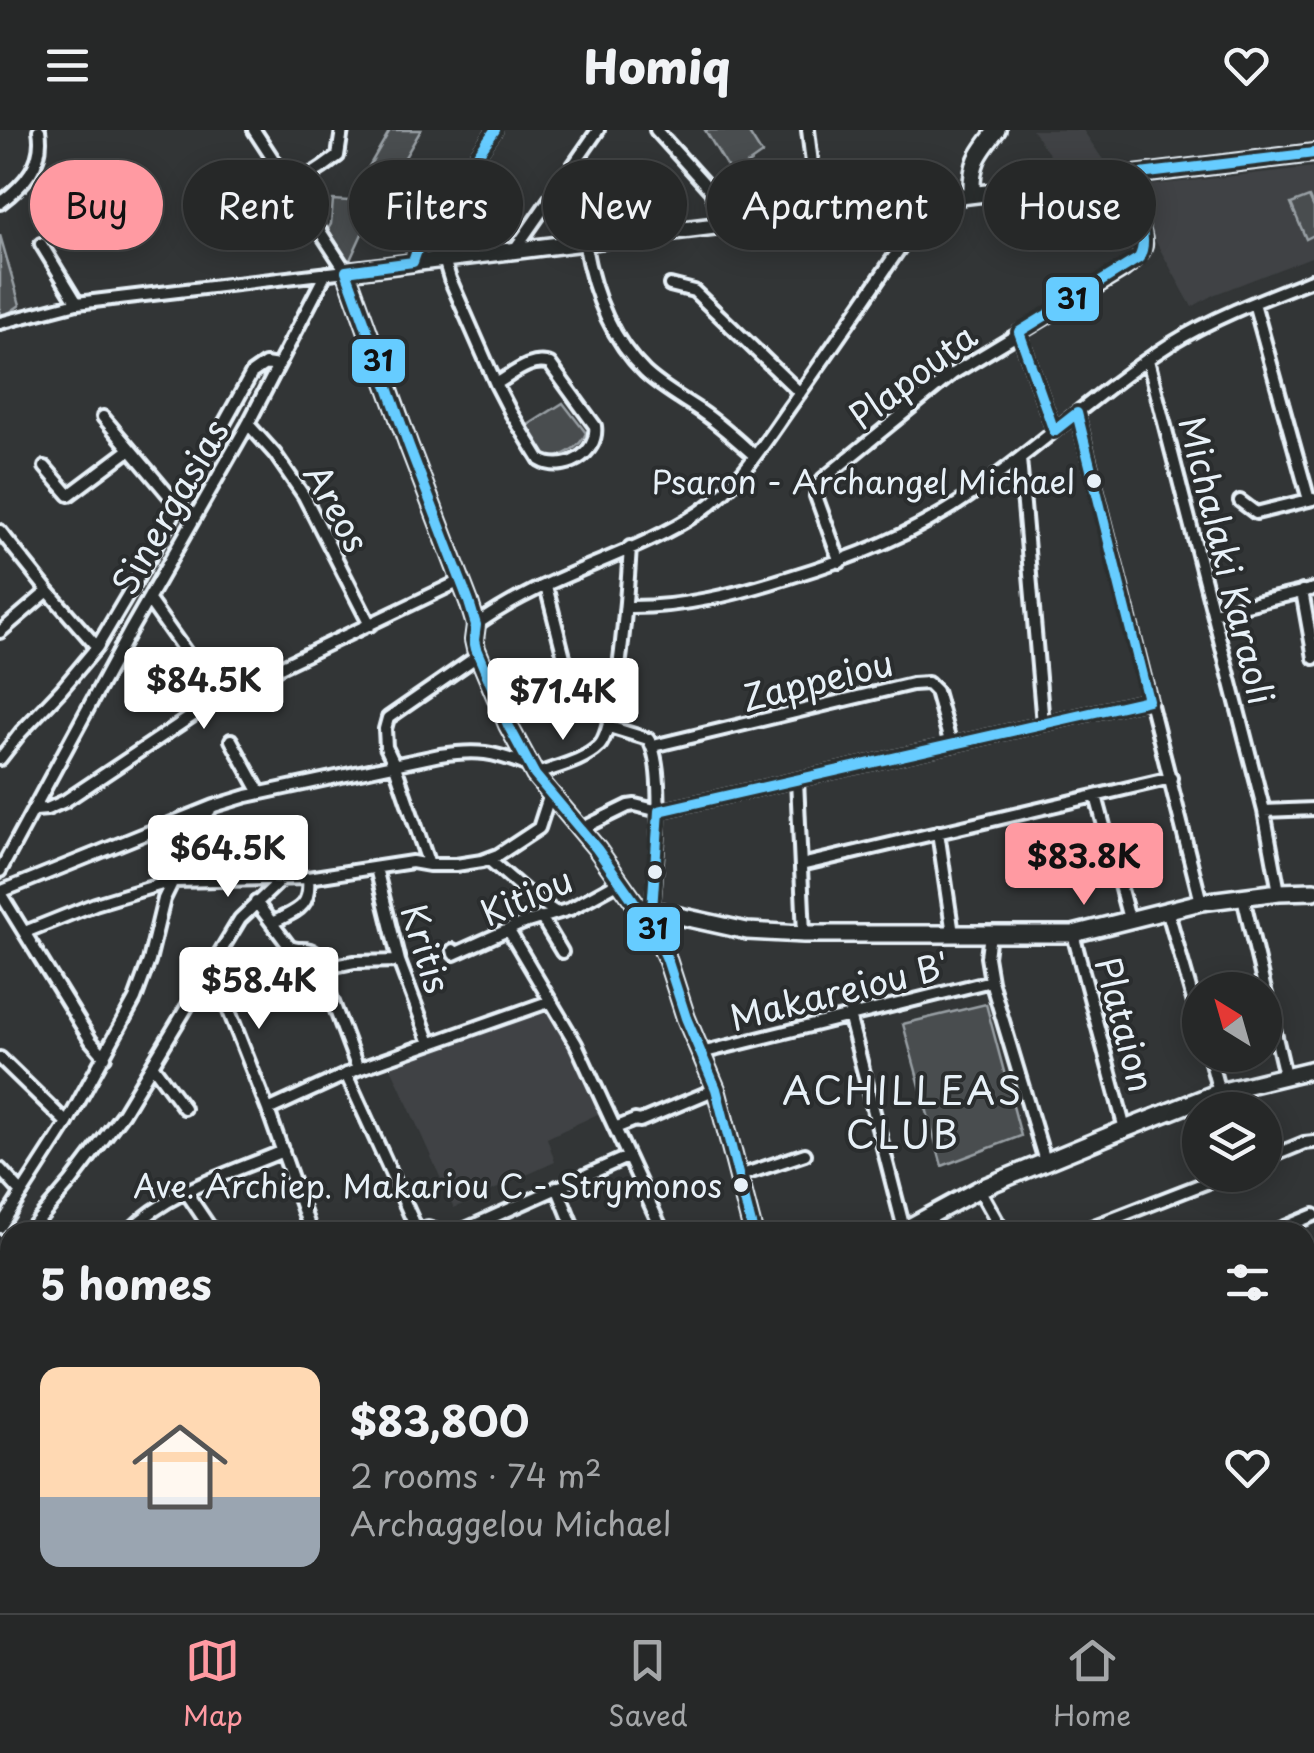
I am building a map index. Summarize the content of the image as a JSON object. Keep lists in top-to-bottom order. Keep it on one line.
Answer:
{"streets":{"street":["Plapouta","Sinergasias","Areos","Michalaki Karaoli","Zappeiou","Kitiou","Kritis","Makareiou B'","Plataion"]},"crossings":[["Sinergasias","Areos"]],"districts":["ACHILLEAS CLUB"],"places":["Psaron - Archangel Michael","Ave. Archiep. Makariou C - Strymonos"],"lines":["transit line 31"],"north":"top left","page":{"header":"Homiq","chip":["Buy","Rent","Filters","New","Apartment","House"],"price":["$84.5K","$71.4K","$64.5K","$83.8K","$58.4K"],"heading":"5 homes","list":[{"name":"$83,800","note":"2 rooms · 74 m² · Archaggelou Michael"}],"tabs":["Map","Saved","Home"]}}
